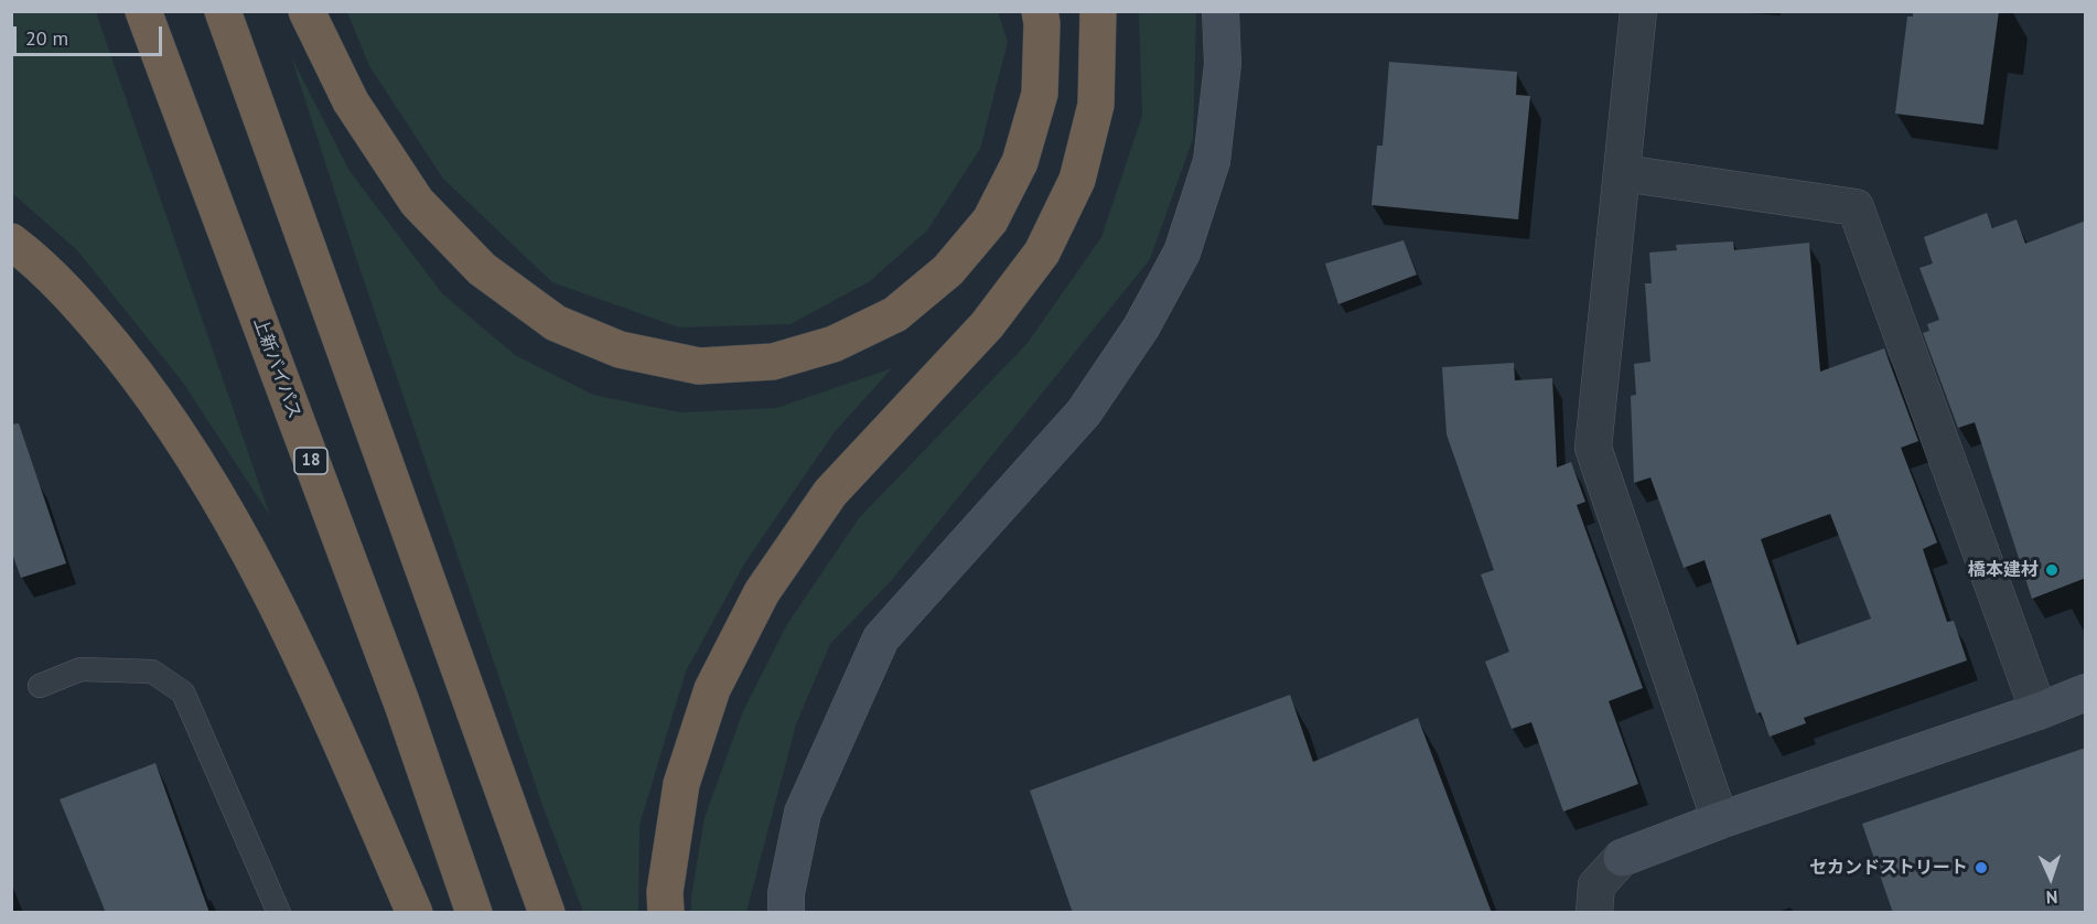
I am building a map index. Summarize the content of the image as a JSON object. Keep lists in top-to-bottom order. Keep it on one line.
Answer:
{"streets":{"highway":["上新バイパス","18"]},"places":["橋本建材","セカンドストリート"],"scale_bar":"20 m","north":"bottom"}
